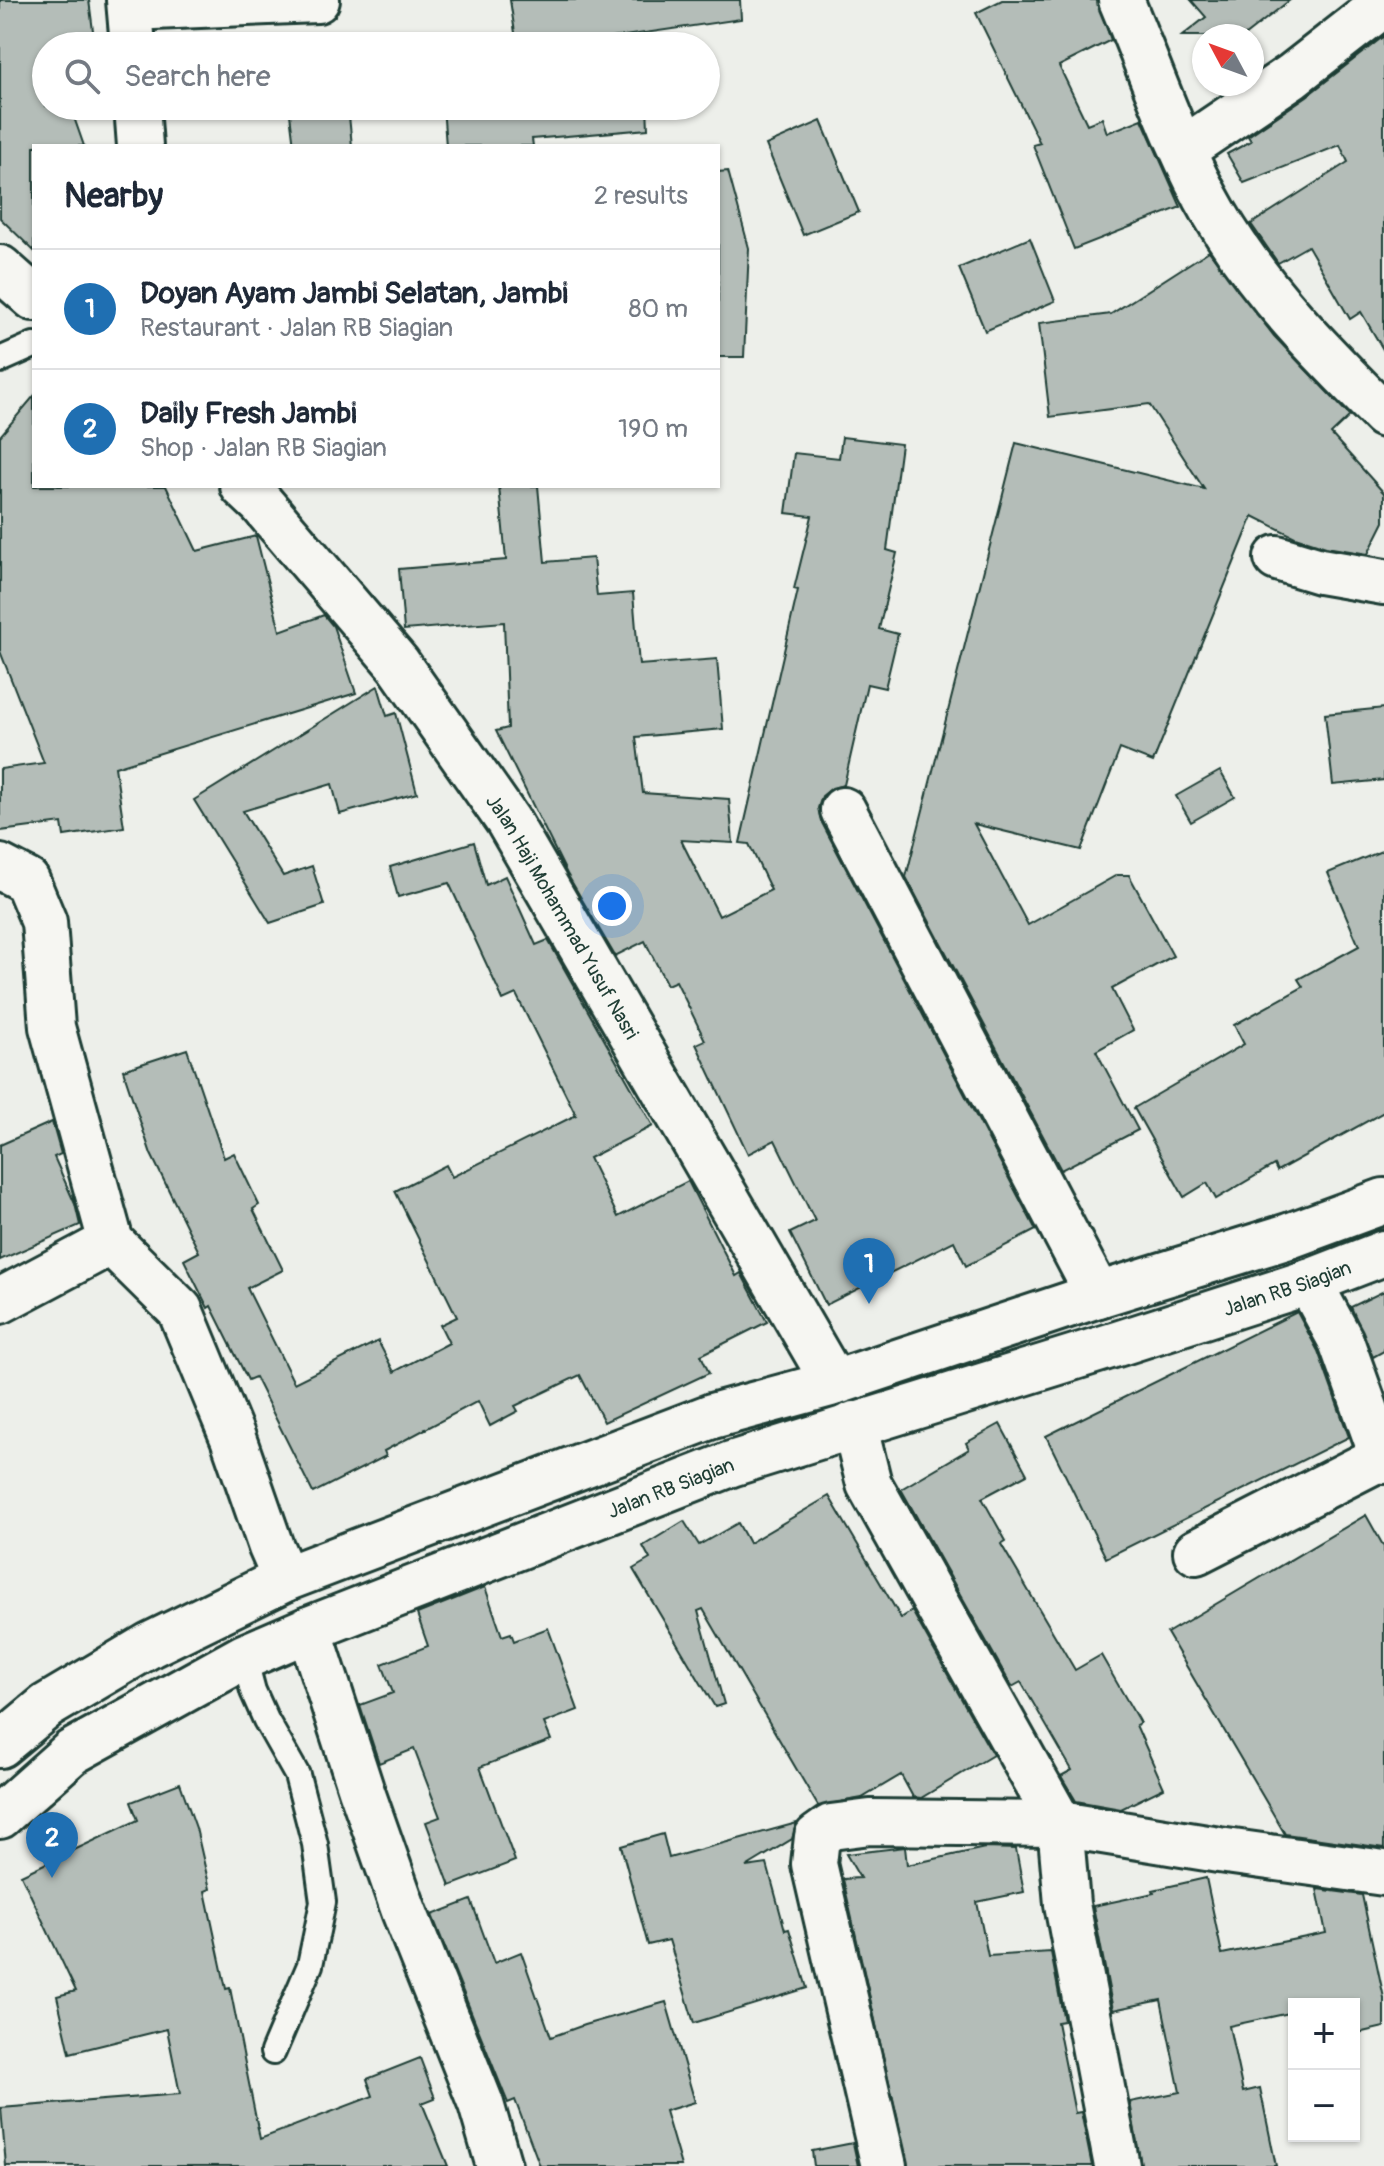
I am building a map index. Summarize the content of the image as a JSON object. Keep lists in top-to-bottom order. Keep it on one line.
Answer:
{"streets":{"main road":["Jalan Haji Mohammad Yusuf Nasri","Jalan RB Siagian"]},"north":"top left","page":{"search":"Search here","heading":["Nearby","2 results"],"list":[{"mark":"1","name":"Doyan Ayam Jambi Selatan, Jambi","note":"Restaurant · Jalan RB Siagian","value":"80 m"},{"mark":"2","name":"Daily Fresh Jambi","note":"Shop · Jalan RB Siagian","value":"190 m"}],"pins":["1","2"],"map_buttons":["+","−"]}}
